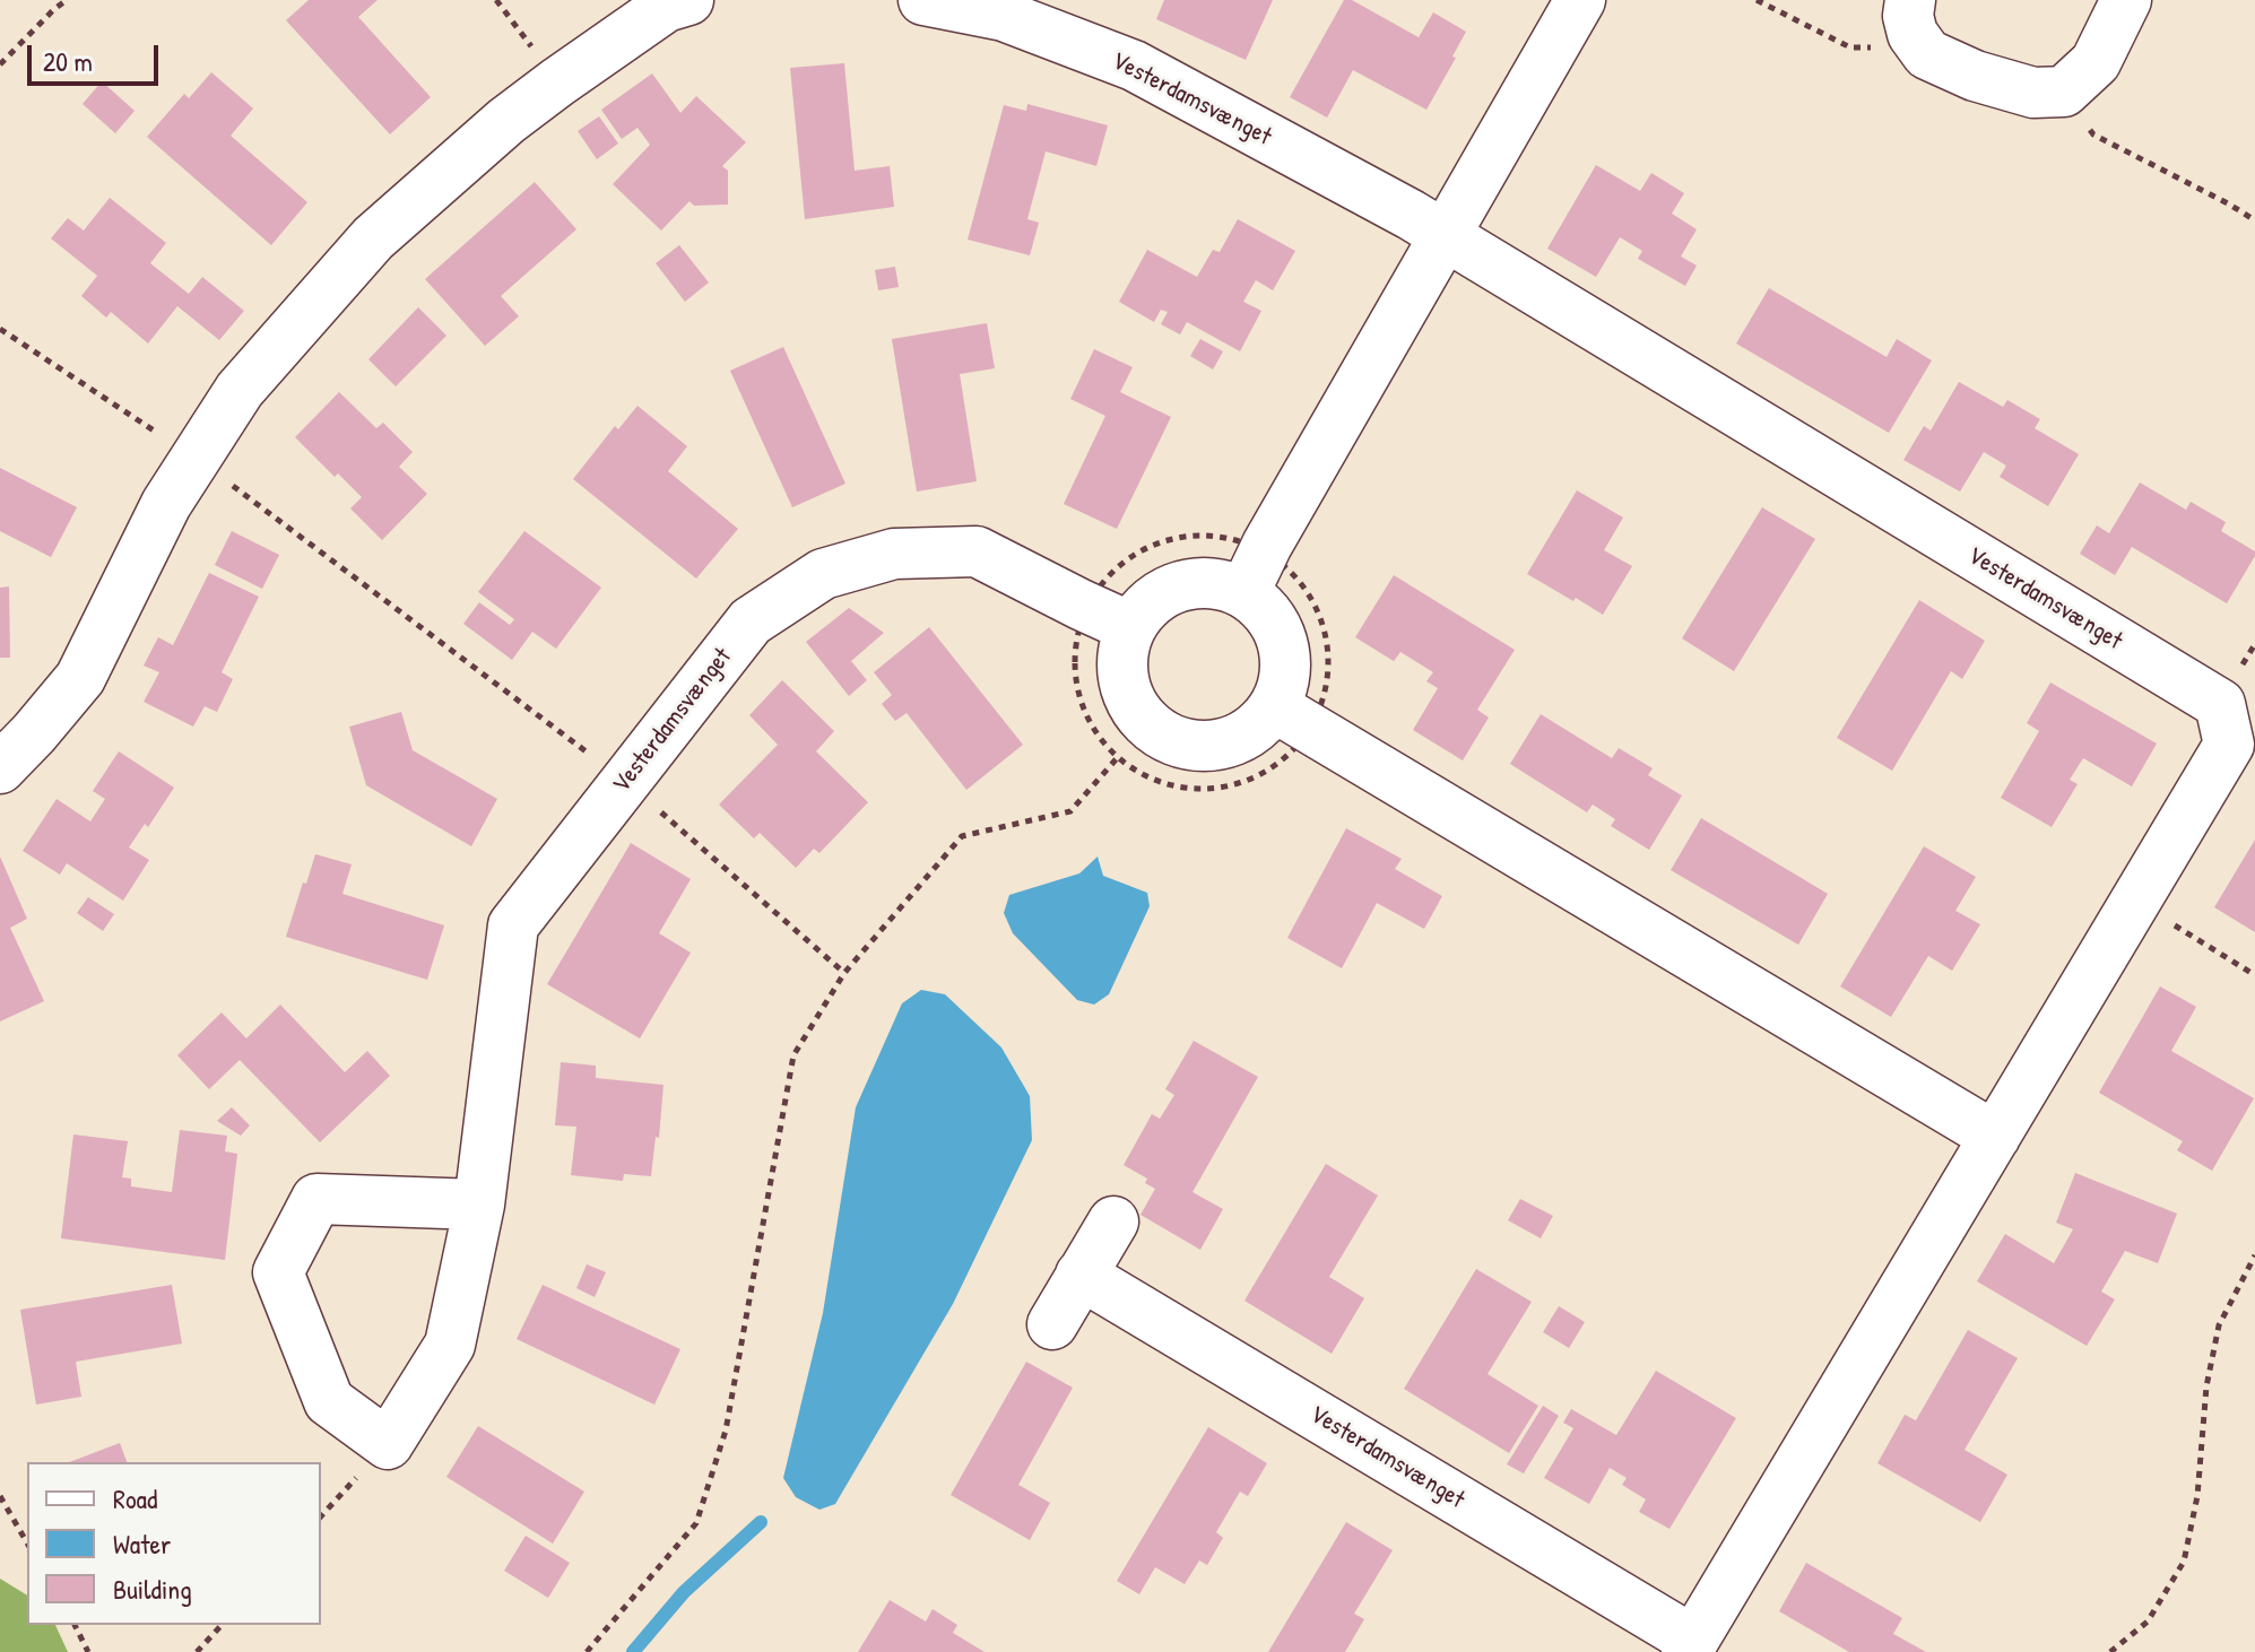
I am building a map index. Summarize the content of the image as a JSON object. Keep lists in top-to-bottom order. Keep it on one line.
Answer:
{"streets":{"street":["Vesterdamsvænget"]},"legend":["Road","Water","Building"],"scale_bar":"20 m"}
